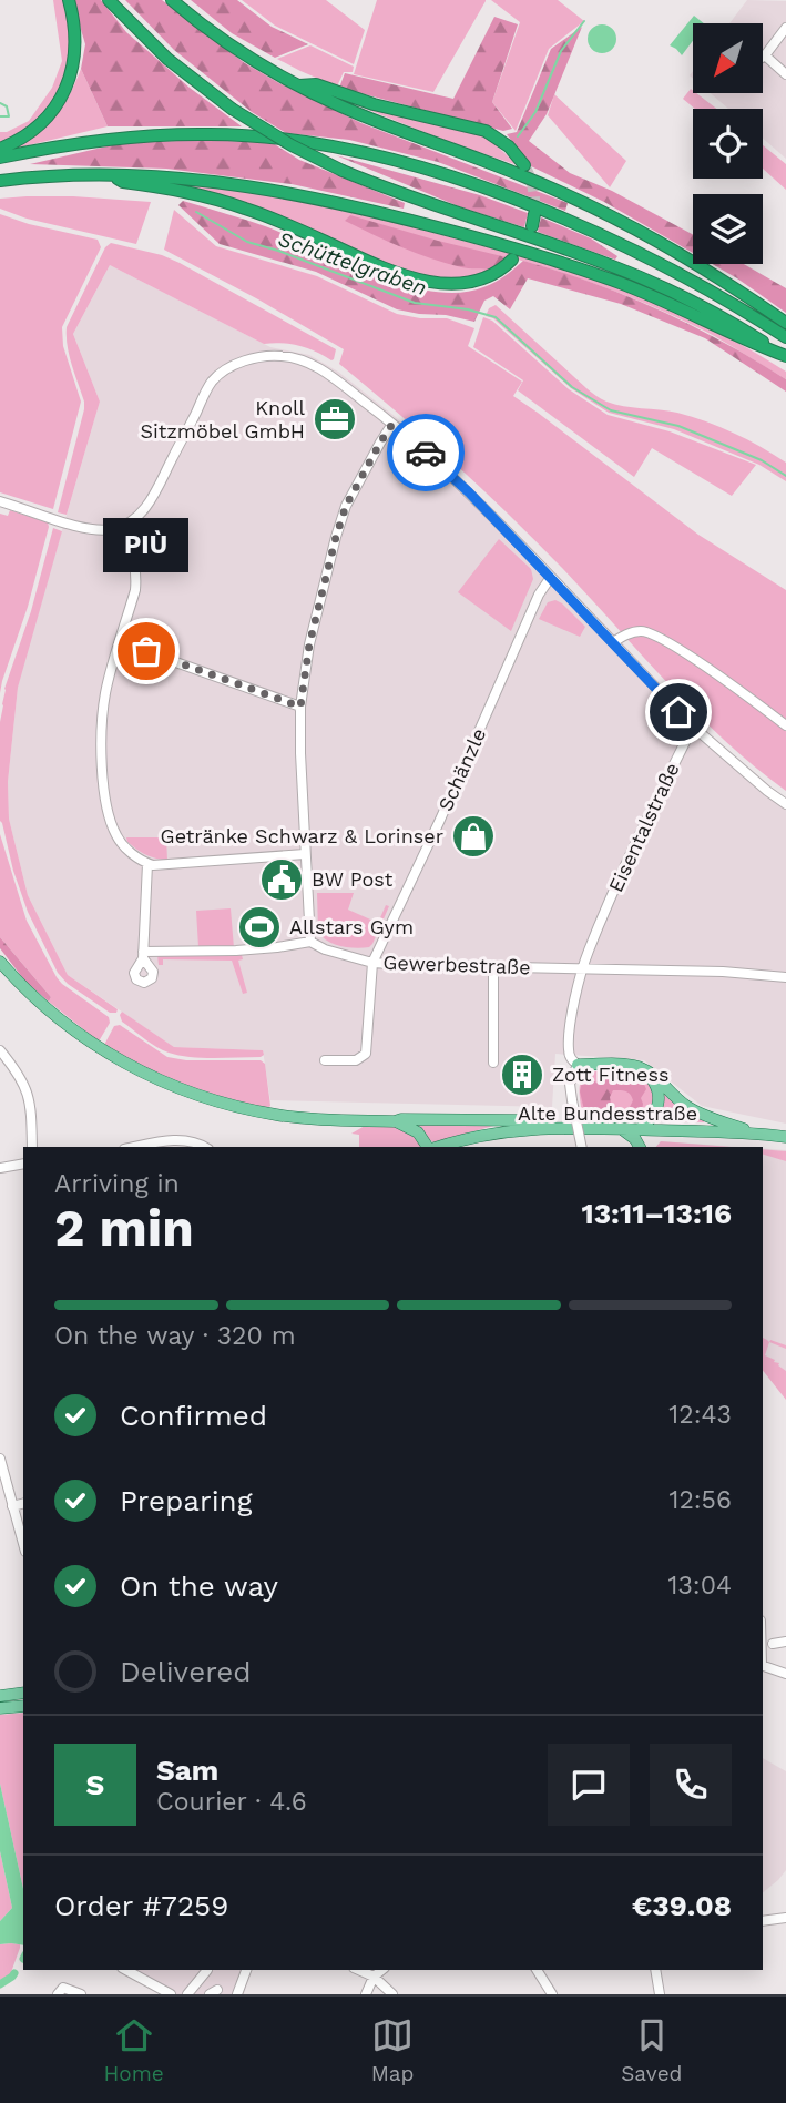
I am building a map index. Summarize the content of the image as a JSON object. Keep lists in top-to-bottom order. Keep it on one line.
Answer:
{"streets":{"main road":["Alte Bundesstraße"],"street":["Schänzle","Eisentalstraße","Gewerbestraße"]},"crossings":[["Schänzle","Gewerbestraße"],["Eisentalstraße","Gewerbestraße"]],"water":["Schüttelgraben"],"places":{"office":["Knoll Sitzmöbel GmbH"],"other":["PIÙ"],"shop":["Getränke Schwarz & Lorinser"],"public building":["BW Post"],"sports":["Allstars Gym"],"building":["Zott Fitness"]},"north":"bottom left","page":{"bubble":"PIÙ","heading":["2 min","Arriving in","13:11–13:16"],"panel":["Sam","Courier · 4.6","Order #7259","€39.08"],"bar":"On the way · 320 m","list":[["Confirmed","12:43"],["Preparing","12:56"],["On the way","13:04"],"Delivered"],"round":"S","tabs":["Home","Map","Saved"]}}
